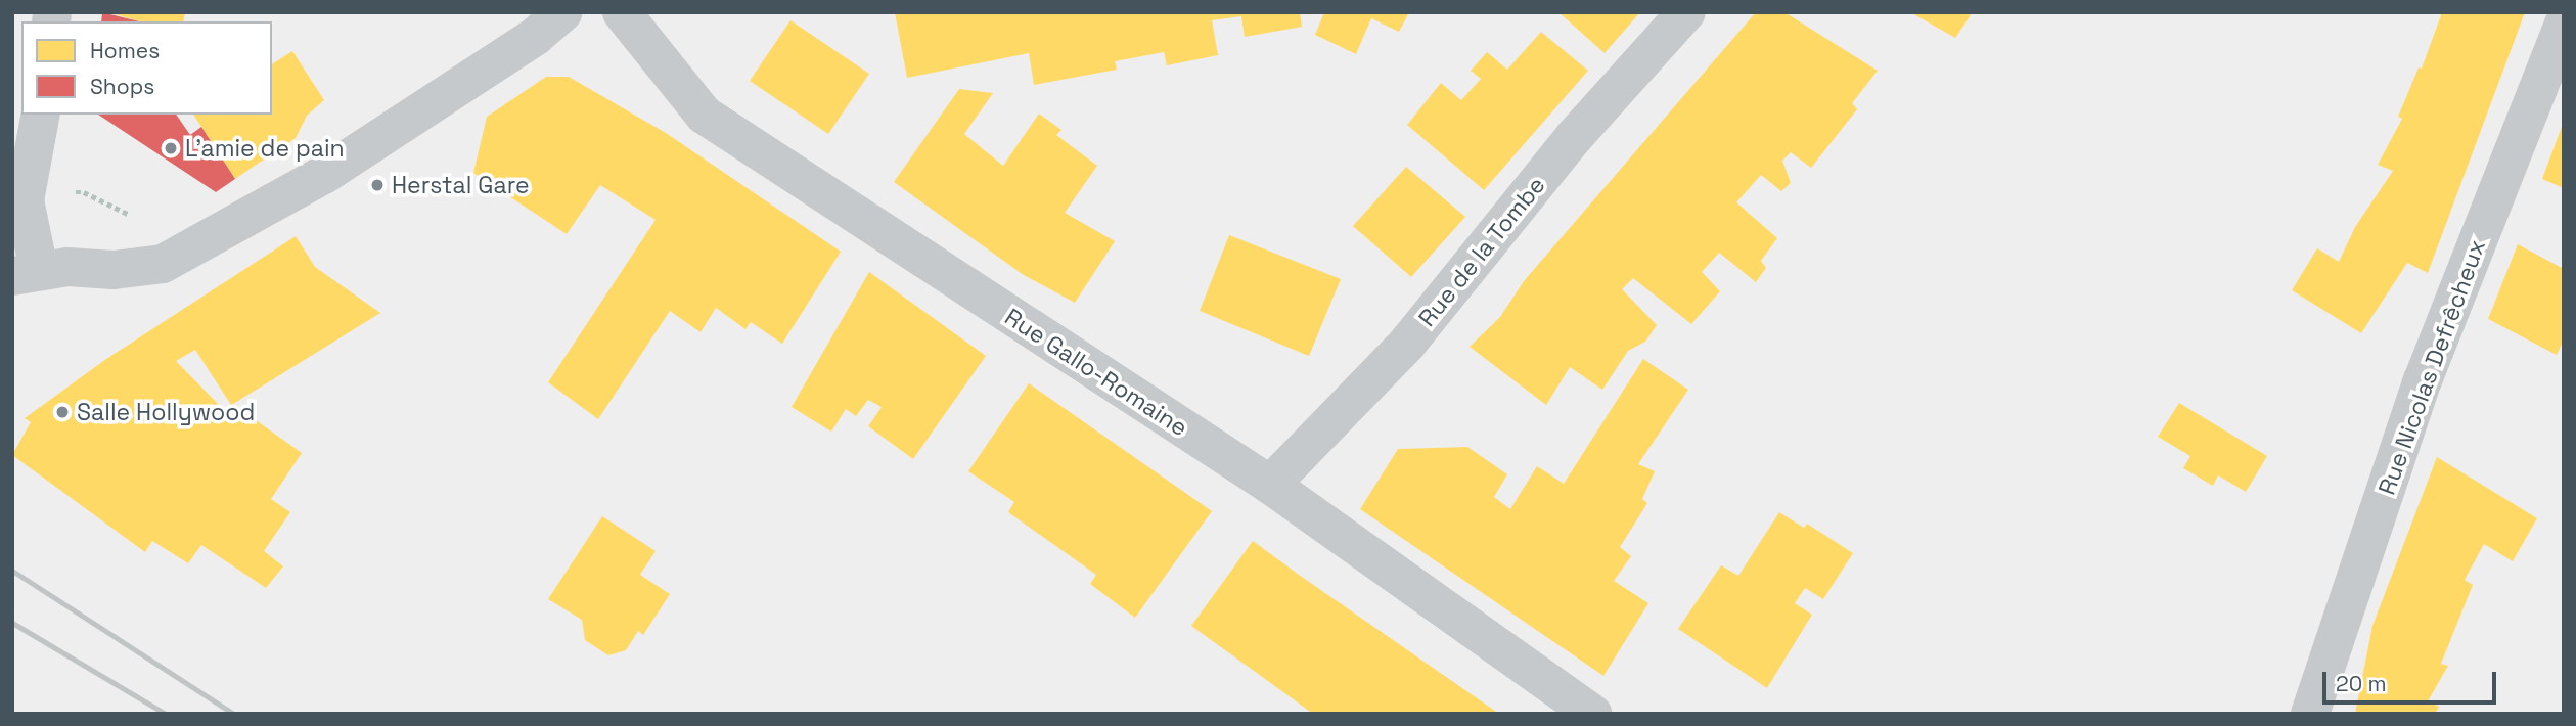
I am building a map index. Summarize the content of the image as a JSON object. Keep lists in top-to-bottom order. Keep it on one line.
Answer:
{"streets":{"street":["Rue de la Tombe","Rue Nicolas Defrêcheux","Rue Gallo-Romaine"]},"crossings":[["Rue de la Tombe","Rue Gallo-Romaine"]],"places":["L'amie de pain","Herstal Gare","Salle Hollywood"],"legend":["Homes","Shops"],"scale_bar":"20 m"}
